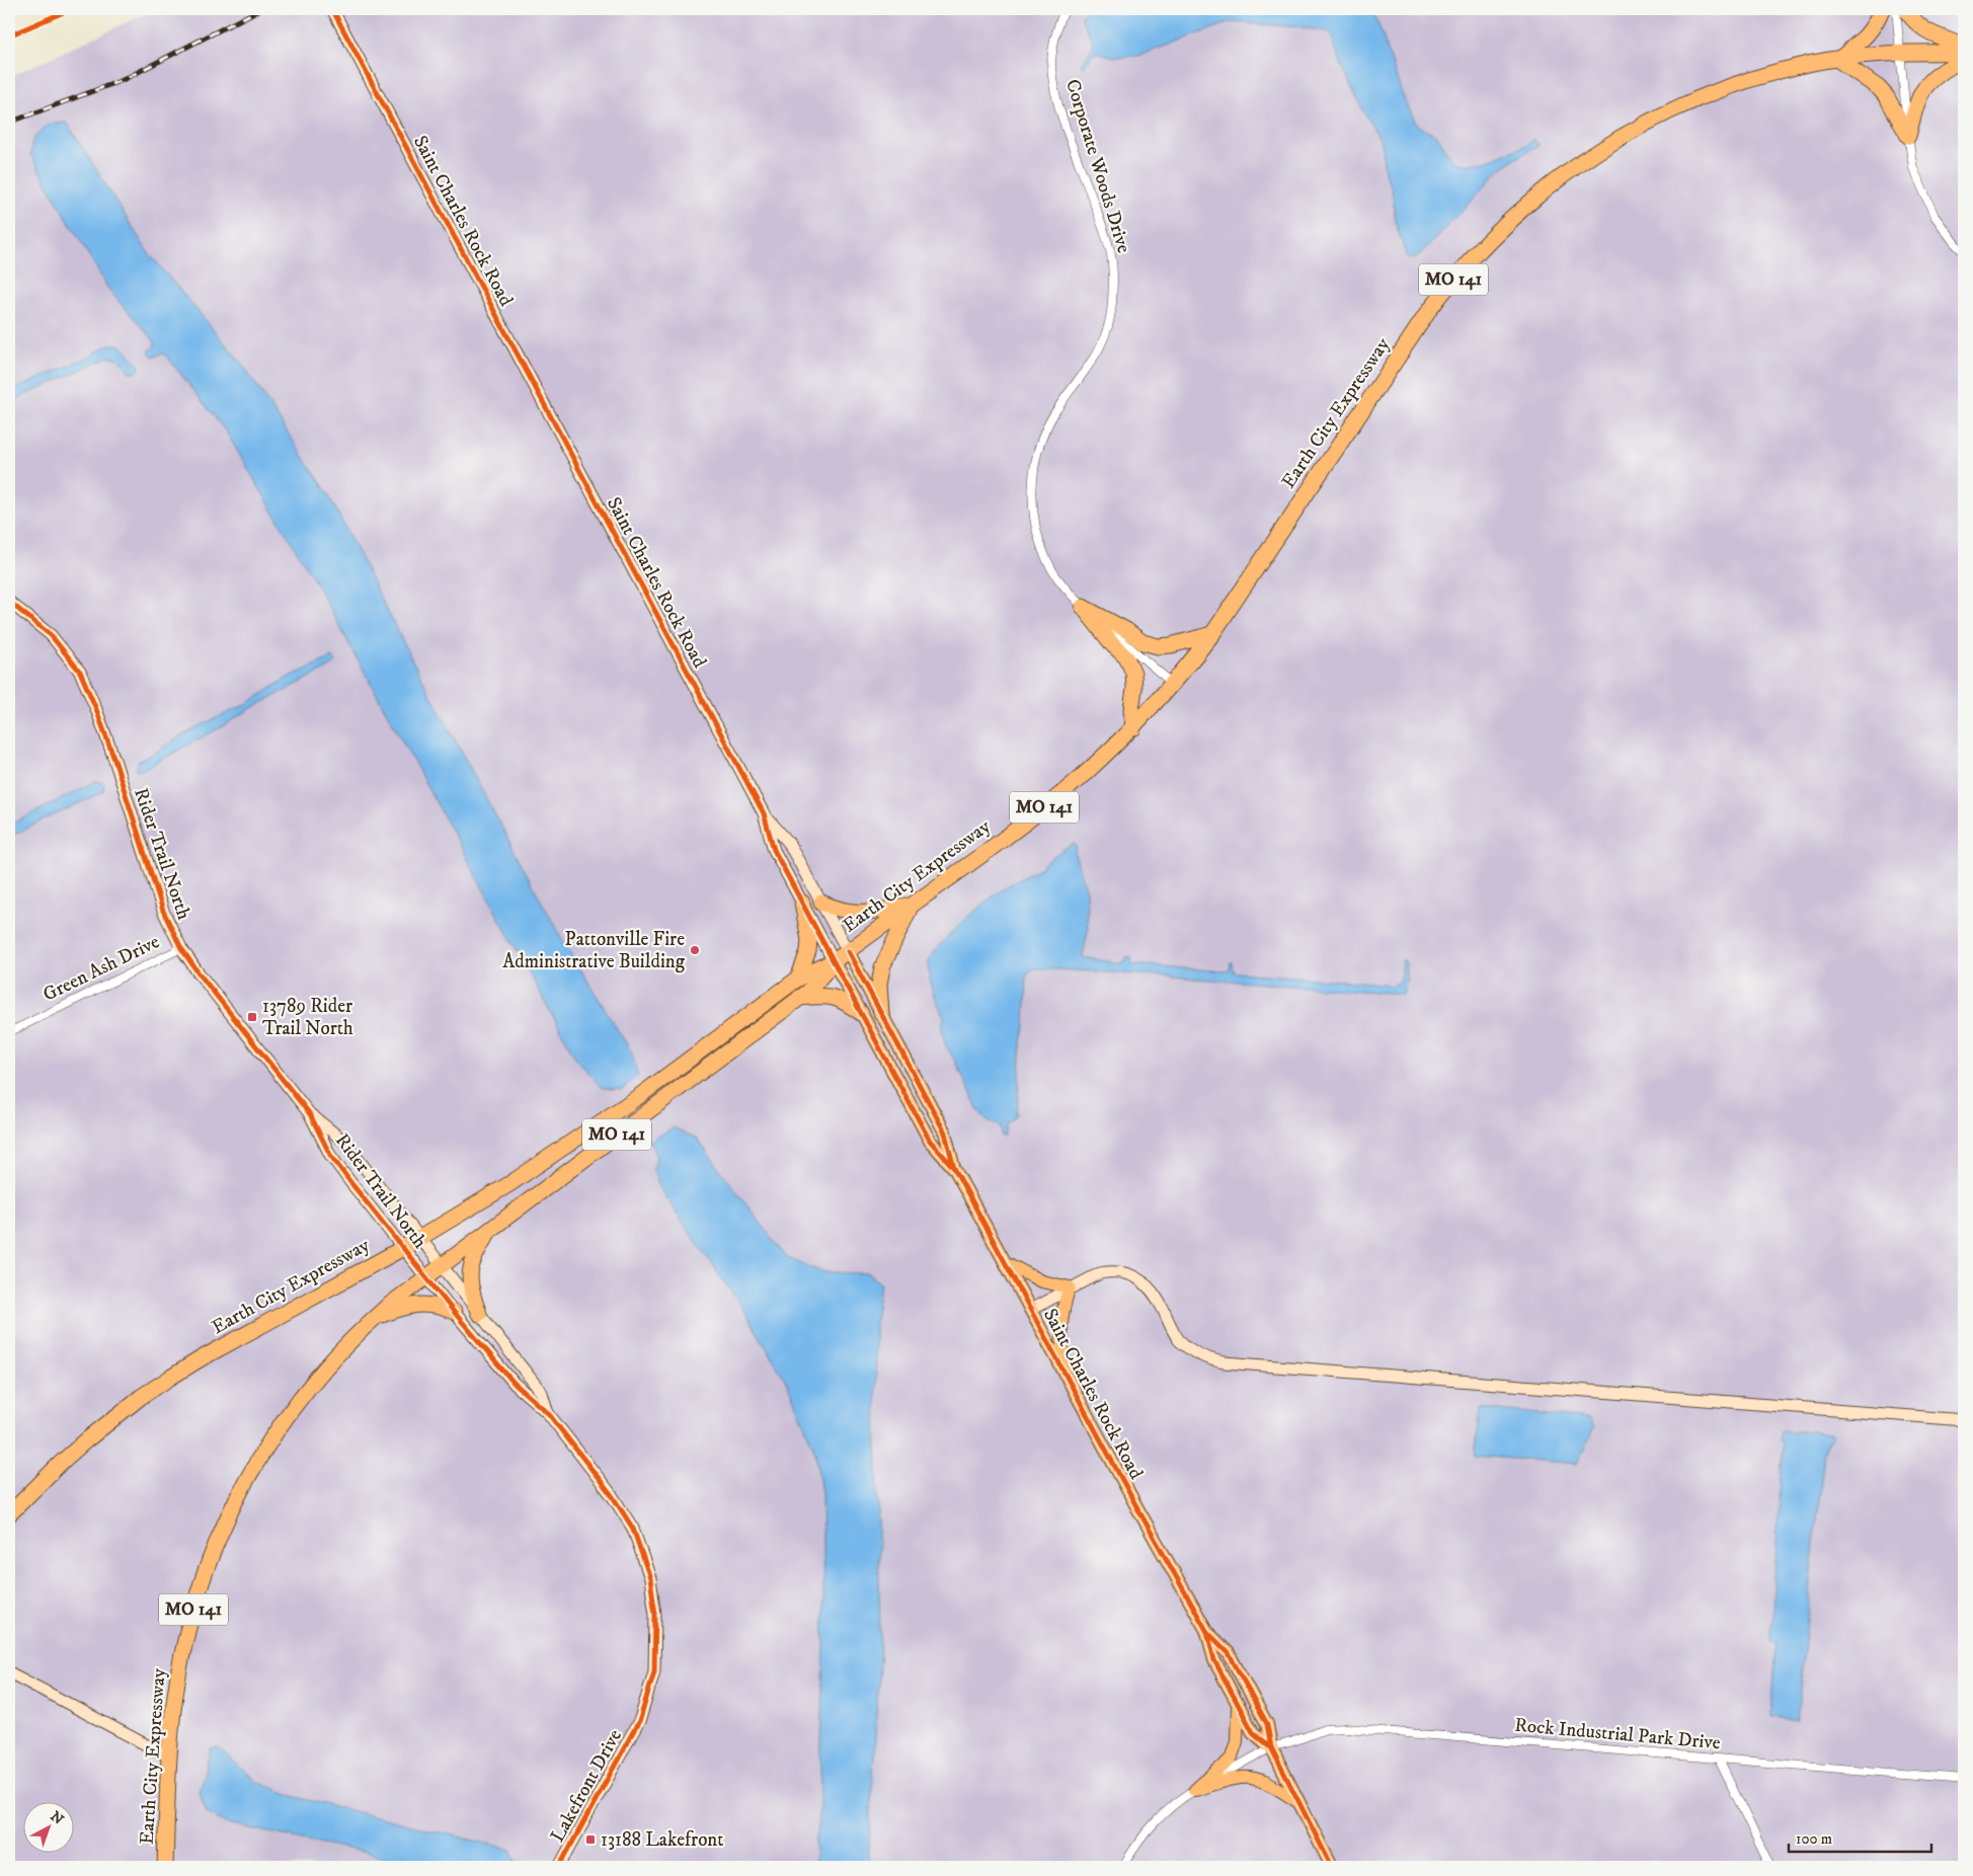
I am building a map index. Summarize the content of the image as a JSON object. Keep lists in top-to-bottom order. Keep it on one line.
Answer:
{"streets":{"highway":["MO 141","Earth City Expressway"],"main road":["Saint Charles Rock Road"],"street":["Corporate Woods Drive","Rider Trail North","Green Ash Drive","Rock Industrial Park Drive","Lakefront Drive"]},"crossings":[["Corporate Woods Drive","Earth City Expressway"],["Saint Charles Rock Road","Earth City Expressway"],["Saint Charles Rock Road","Rock Industrial Park Drive"],["Earth City Expressway","Rider Trail North"],["Rider Trail North","Green Ash Drive"],["Rider Trail North","Lakefront Drive"]],"places":{"other":["Pattonville Fire Administrative Building"],"transit":["13789 Rider Trail North","13188 Lakefront"]},"scale_bar":"100 m","north":"top right"}
